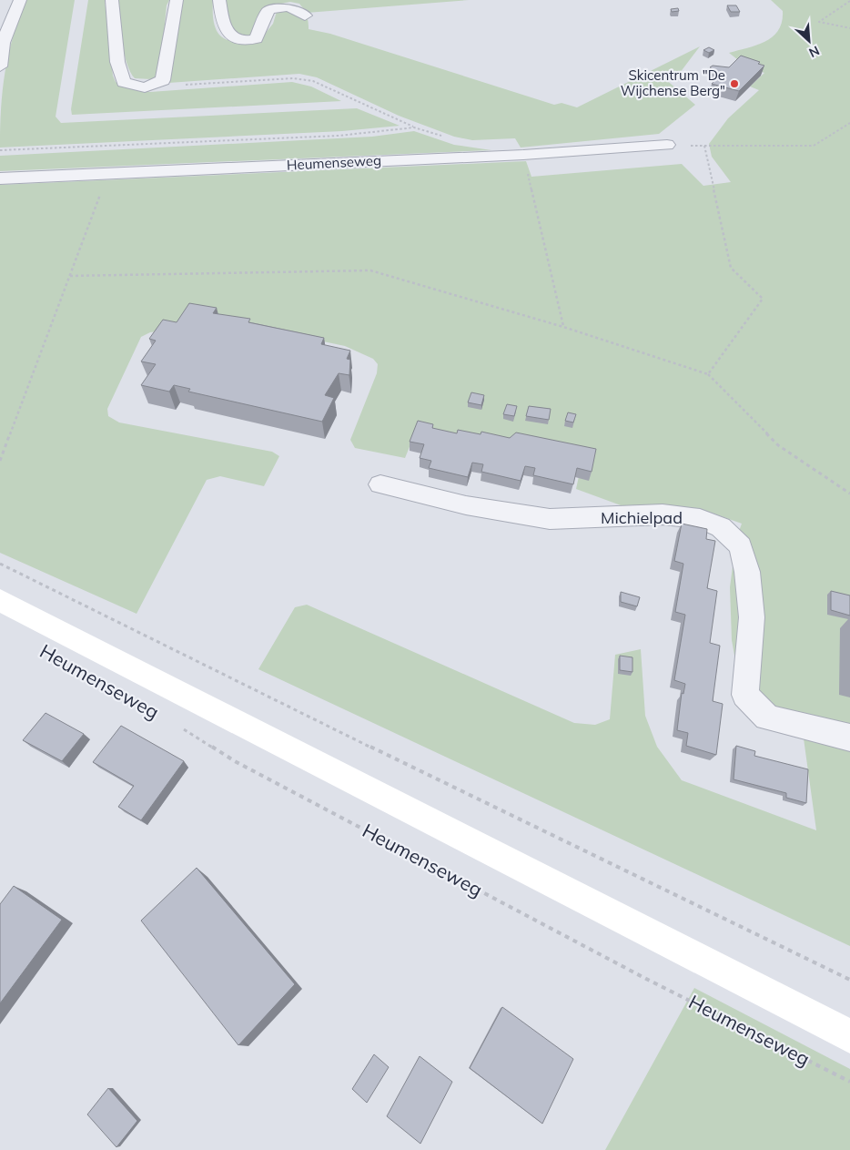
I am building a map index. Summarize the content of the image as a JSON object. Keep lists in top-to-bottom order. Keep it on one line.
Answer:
{"streets":{"street":["Heumenseweg","Michielpad"]},"places":["Skicentrum \"De Wijchense Berg\""],"north":"bottom right"}
